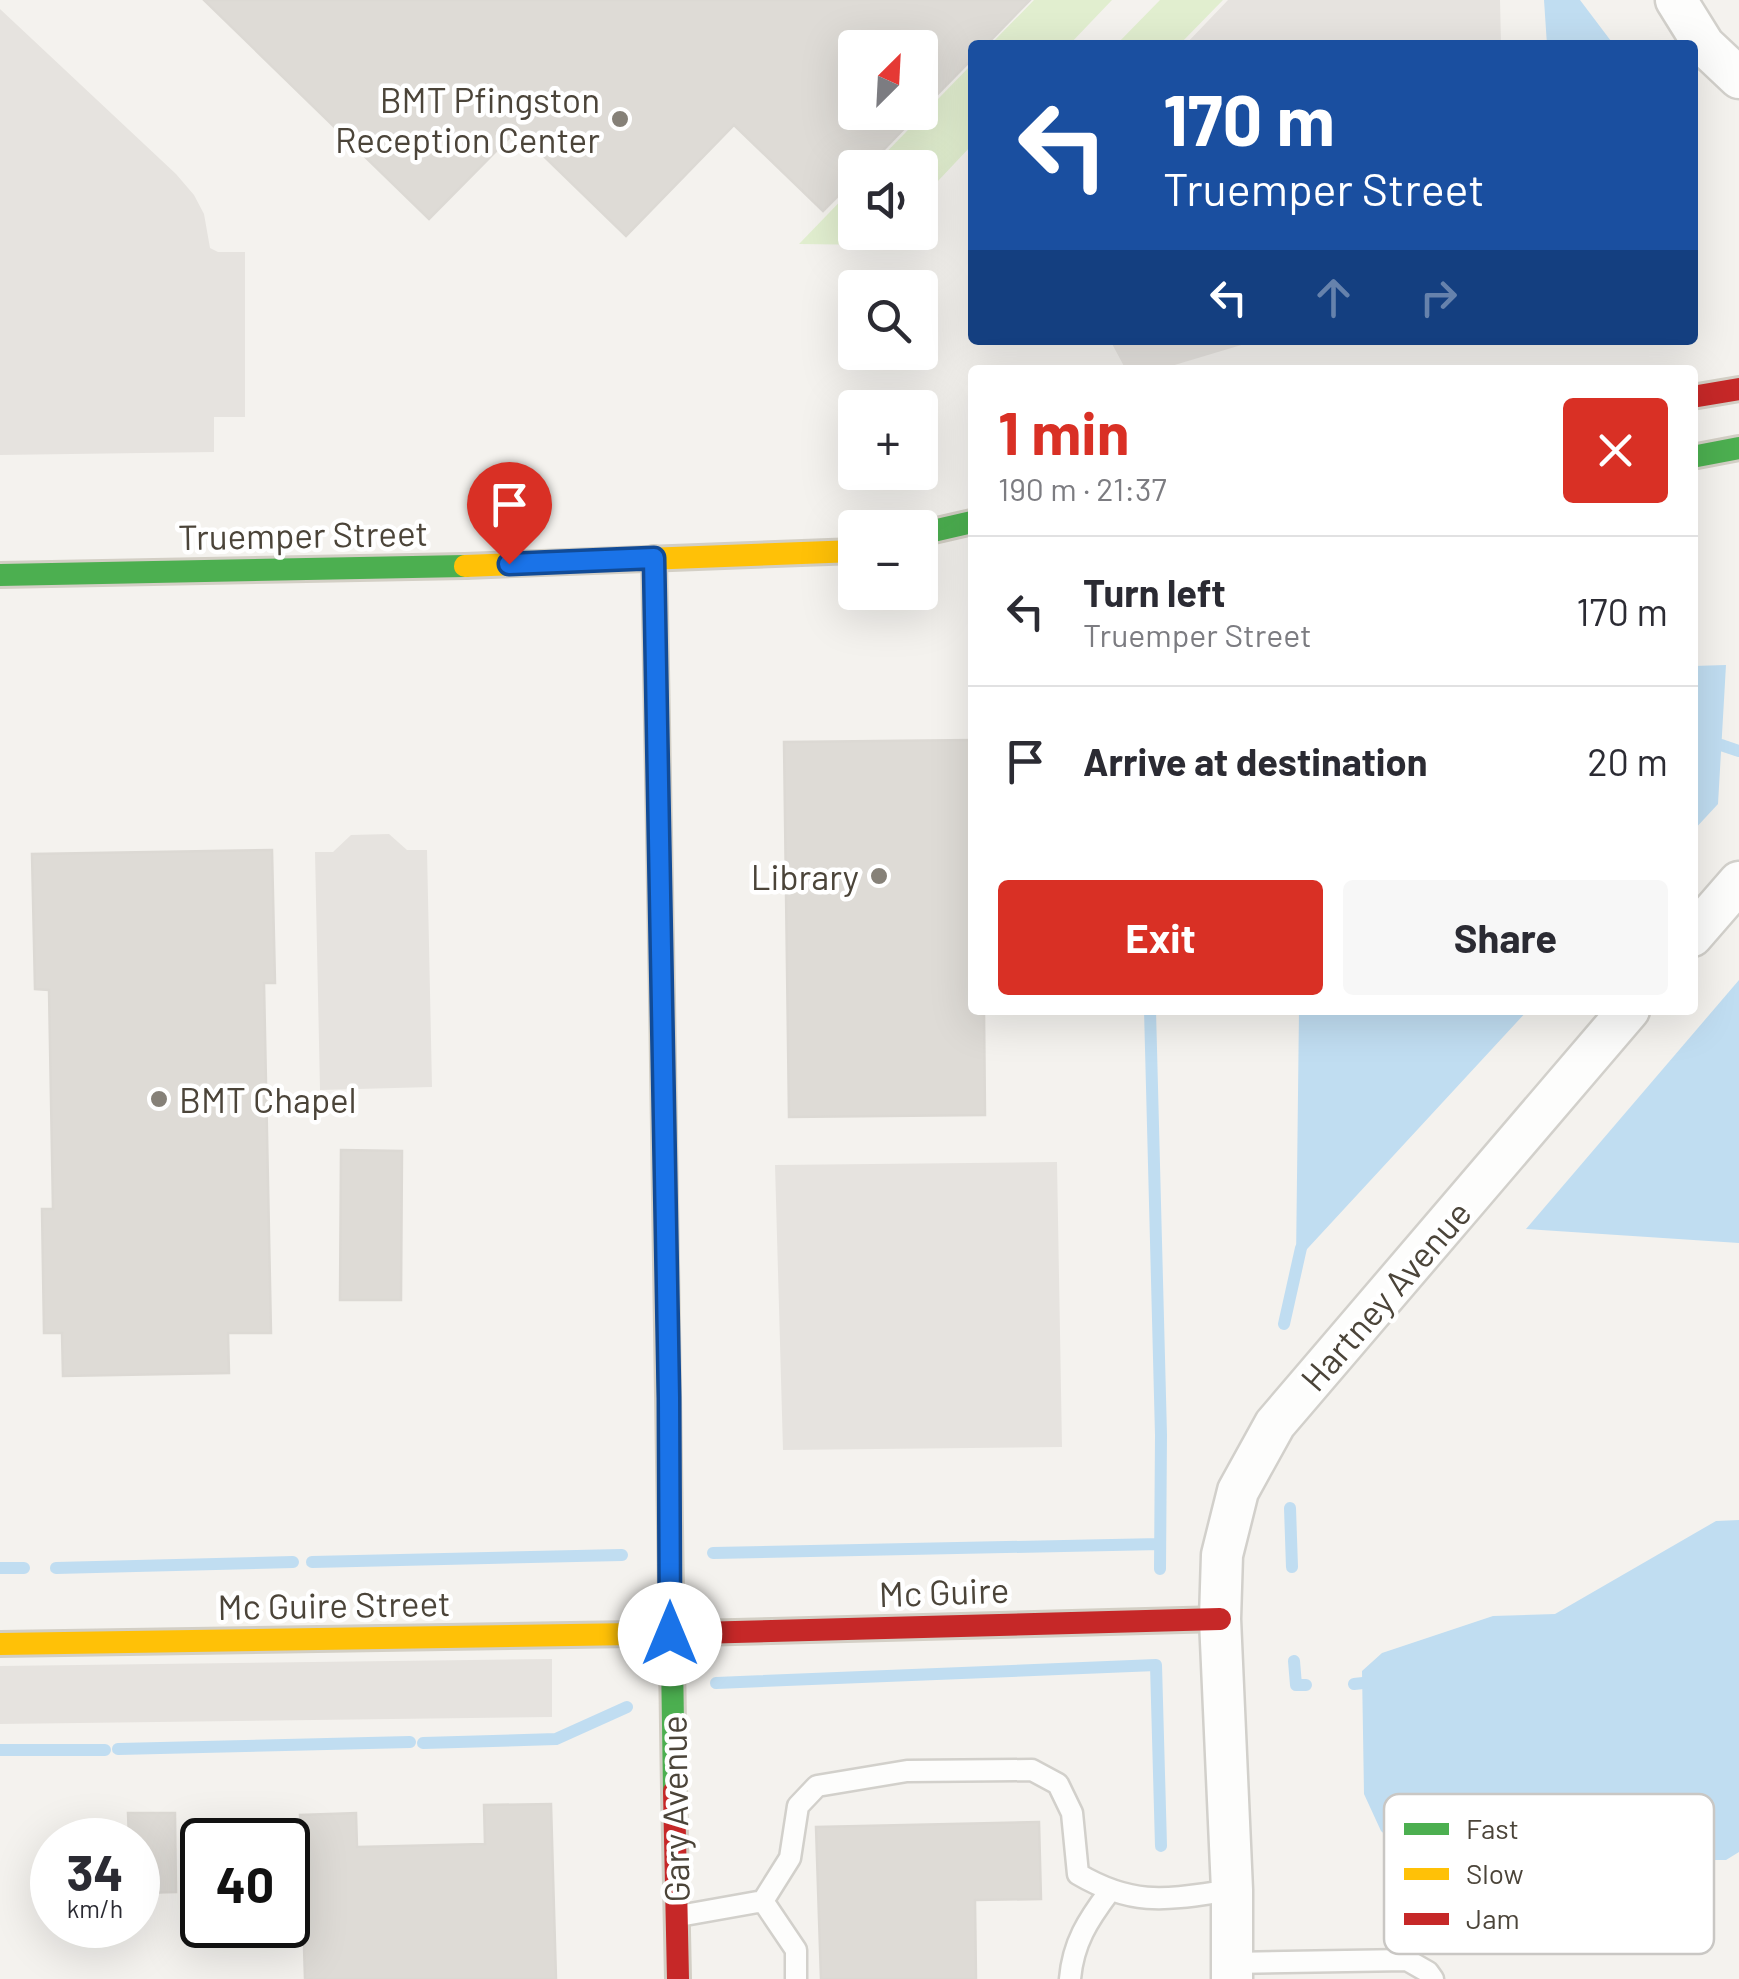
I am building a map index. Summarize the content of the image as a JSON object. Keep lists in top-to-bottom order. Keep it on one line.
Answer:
{"streets":{"street":["Truemper Street","Hartney Avenue","Mc Guire","Mc Guire Street","Gary Avenue"]},"crossings":[["Truemper Street","Gary Avenue"],["Hartney Avenue","Mc Guire"],["Mc Guire","Mc Guire Street"],["Mc Guire","Gary Avenue"],["Mc Guire Street","Gary Avenue"]],"places":["BMT Pfingston Reception Center","Library","BMT Chapel"],"legend":["Fast","Slow","Jam"],"north":"top right","page":{"map_buttons":["+","−"],"turn":["170 m","Truemper Street"],"heading":["1 min","190 m · 21:37"],"list":[{"name":"Turn left","note":"Truemper Street","value":"170 m"},{"name":"Arrive at destination","value":"20 m"}],"buttons":["Exit","Share"],"speed":"34 km/h","limit":"40"}}
